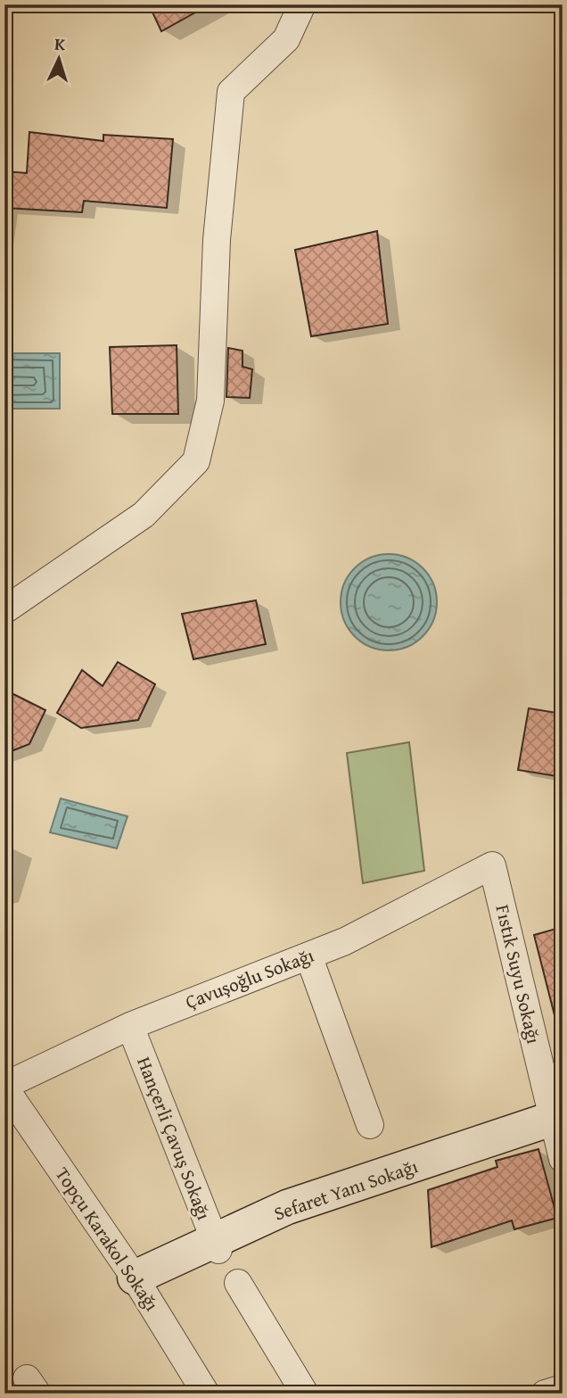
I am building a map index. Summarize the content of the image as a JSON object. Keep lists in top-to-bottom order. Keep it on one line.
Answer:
{"streets":{"street":["Fıstık Suyu Sokağı","Çavuşoğlu Sokağı","Hançerli Çavuş Sokağı","Sefaret Yanı Sokağı","Topçu Karakol Sokağı"]},"crossings":[["Fıstık Suyu Sokağı","Çavuşoğlu Sokağı"],["Fıstık Suyu Sokağı","Sefaret Yanı Sokağı"],["Çavuşoğlu Sokağı","Hançerli Çavuş Sokağı"],["Çavuşoğlu Sokağı","Topçu Karakol Sokağı"],["Hançerli Çavuş Sokağı","Sefaret Yanı Sokağı"],["Sefaret Yanı Sokağı","Topçu Karakol Sokağı"]],"north":"top"}
